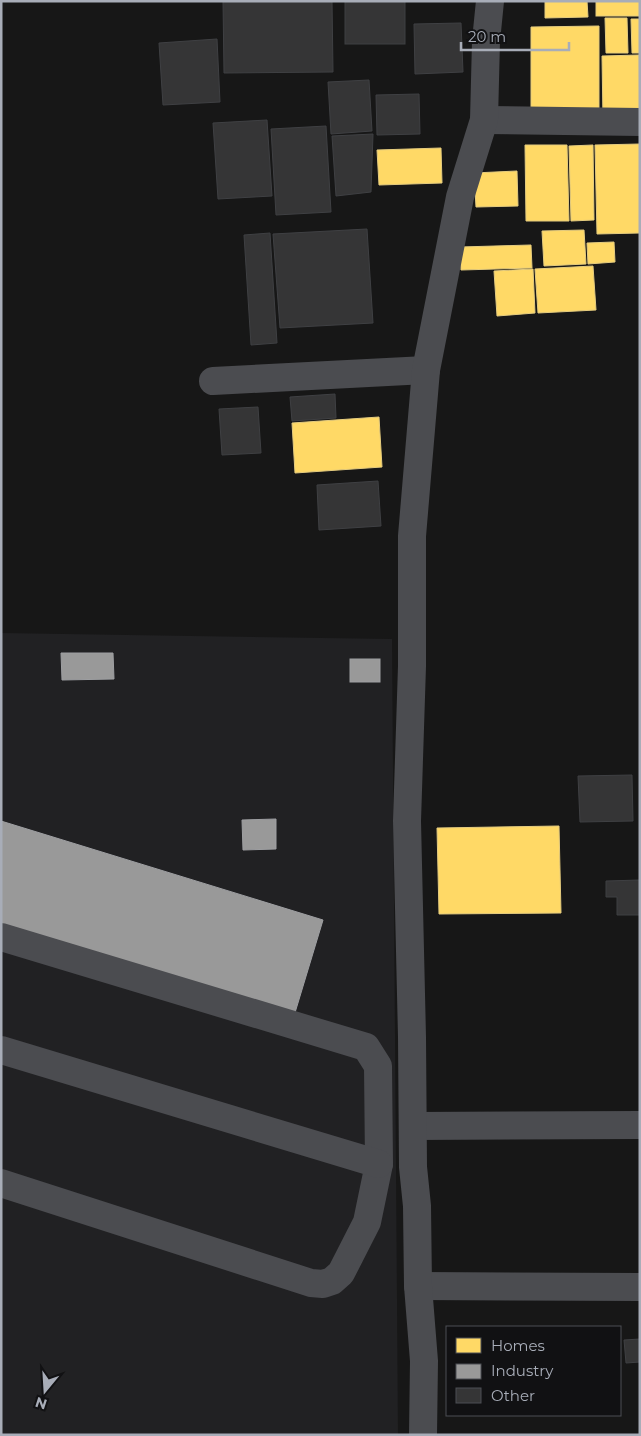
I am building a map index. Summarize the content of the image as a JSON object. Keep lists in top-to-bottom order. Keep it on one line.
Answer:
{"legend":["Homes","Industry","Other"],"scale_bar":"20 m","north":"bottom"}
